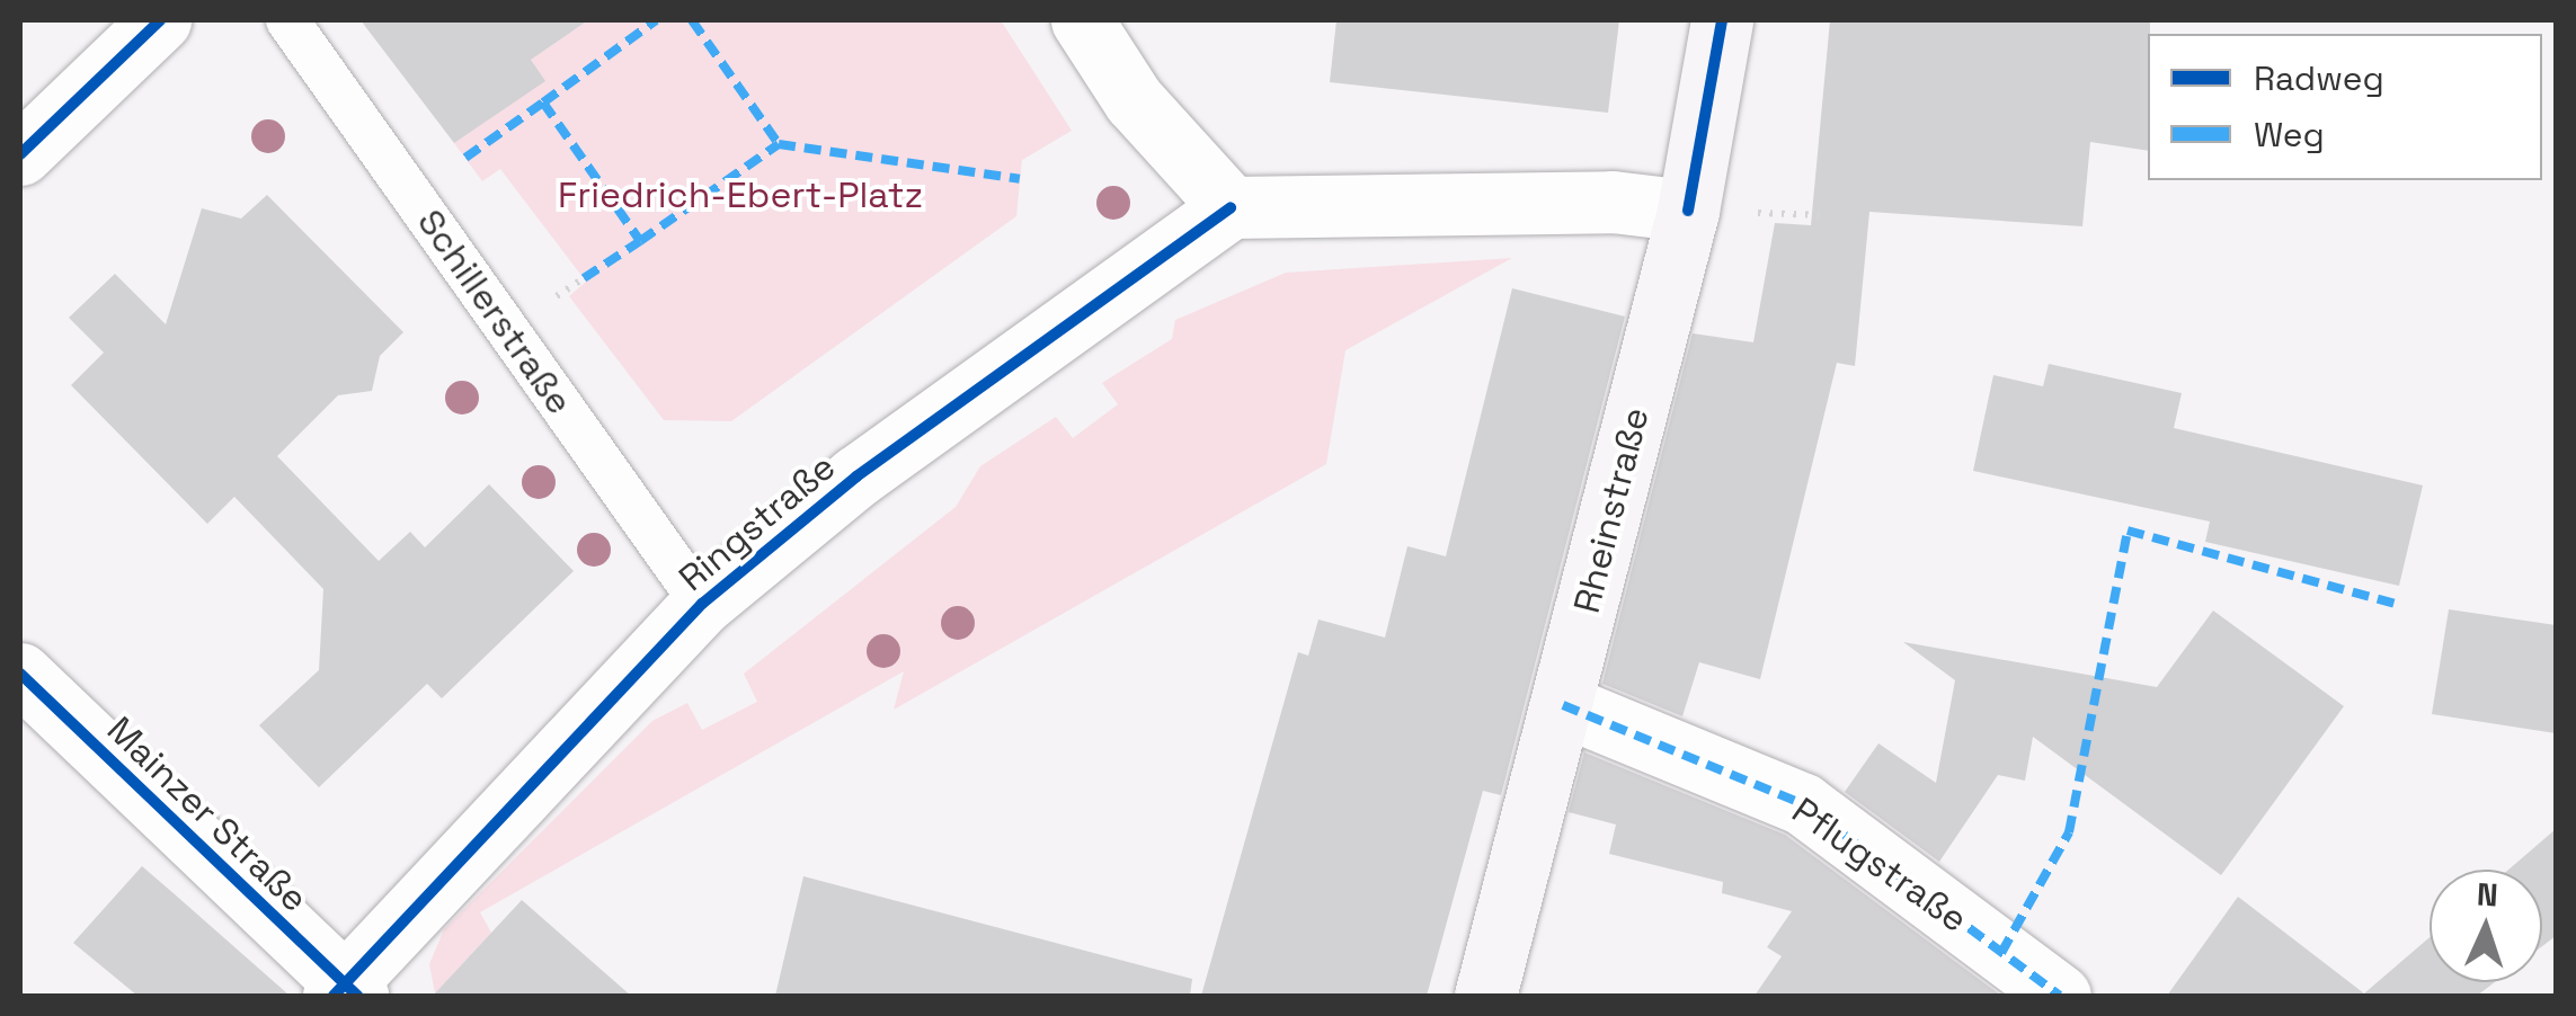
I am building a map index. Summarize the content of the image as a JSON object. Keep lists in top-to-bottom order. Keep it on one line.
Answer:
{"streets":{"main road":["Rheinstraße"],"street":["Ringstraße","Mainzer Straße","Pflugstraße"],"lane":["Schillerstraße"]},"crossings":[["Schillerstraße","Ringstraße"],["Rheinstraße","Pflugstraße"],["Ringstraße","Mainzer Straße"]],"parks":["Friedrich-Ebert-Platz"],"legend":["Radweg","Weg"],"north":"top"}
